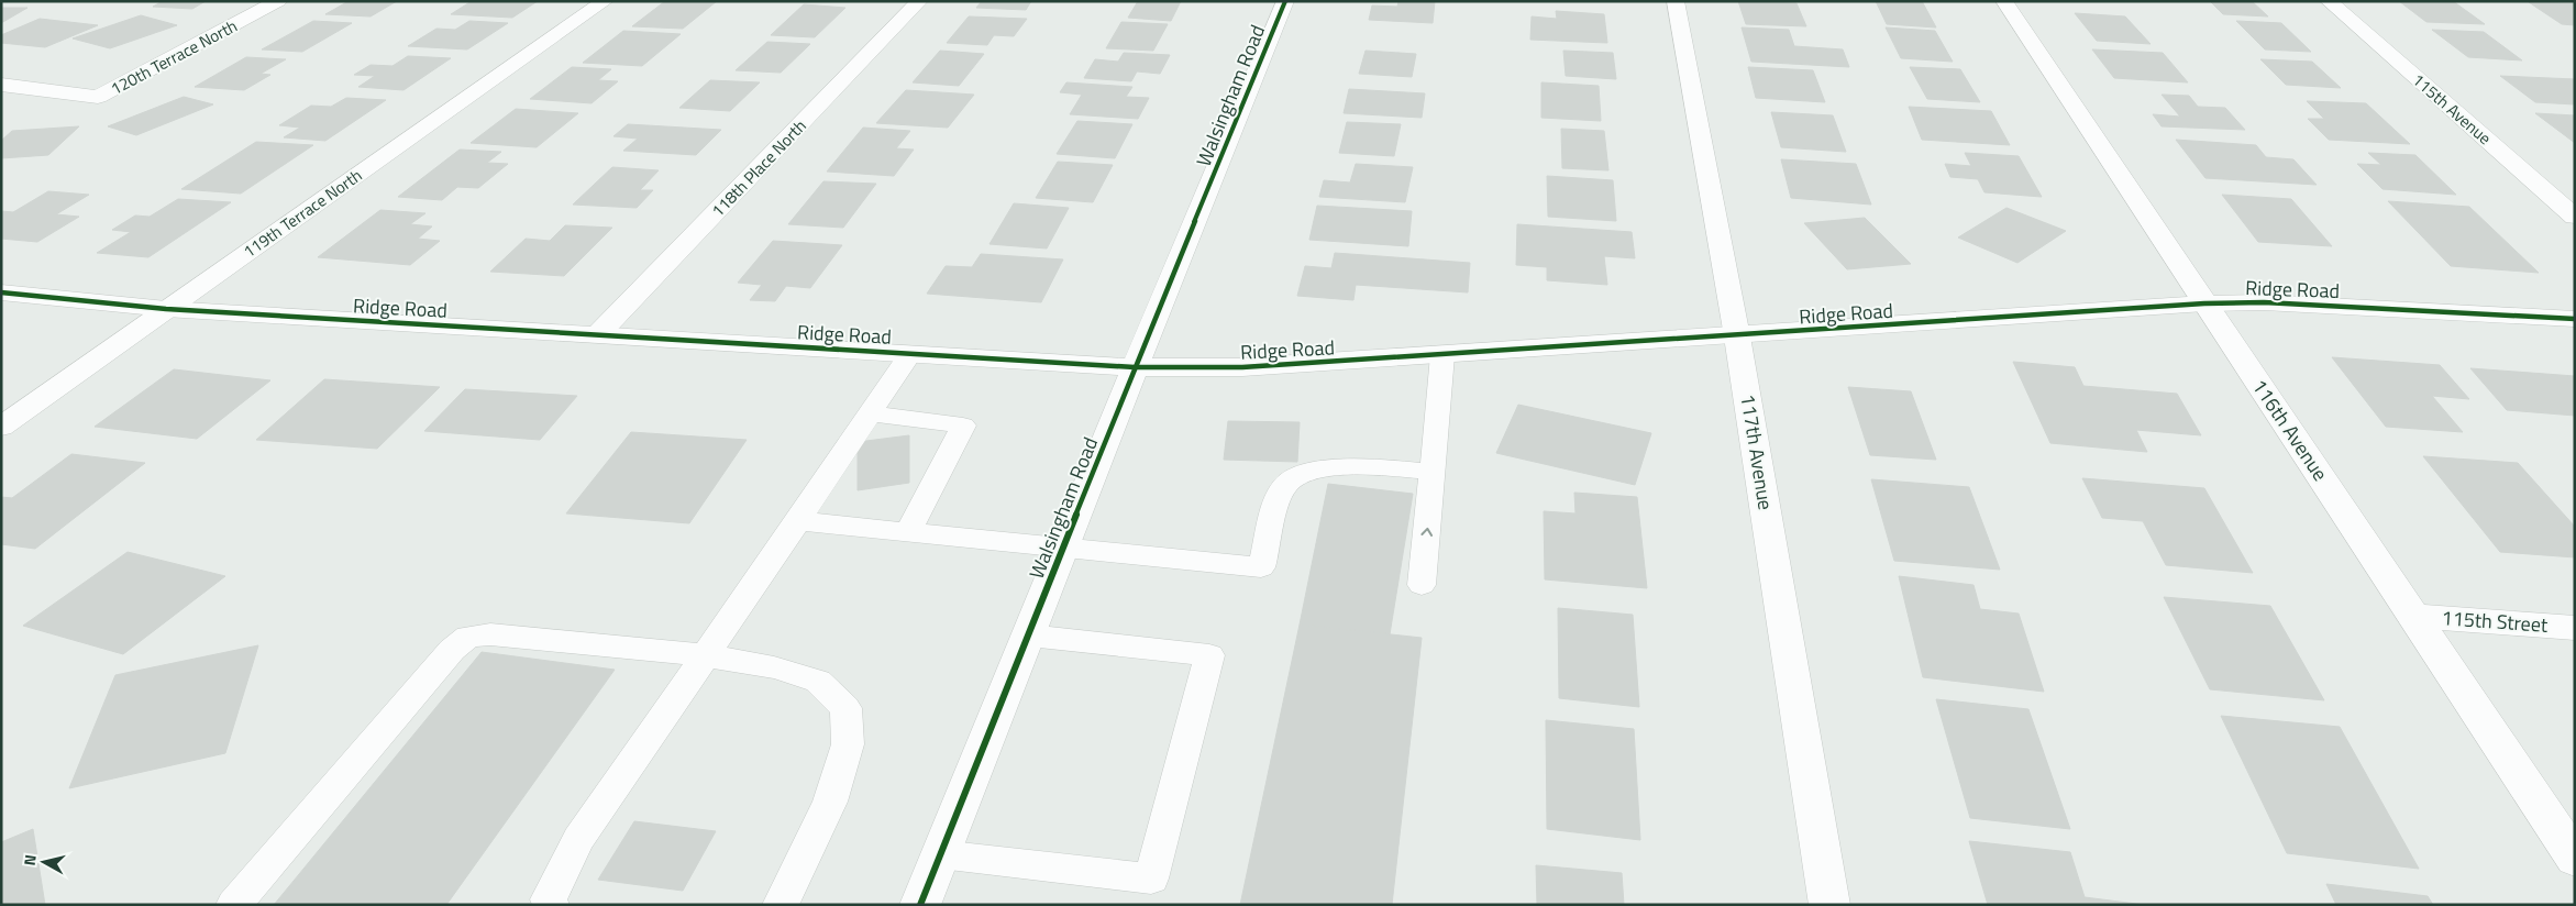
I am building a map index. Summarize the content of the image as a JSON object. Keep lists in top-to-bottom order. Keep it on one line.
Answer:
{"streets":{"street":["120th Terrace North","Walsingham Road","115th Avenue","118th Place North","119th Terrace North","Ridge Road","116th Avenue","117th Avenue","115th Street"]},"crossings":[["Walsingham Road","Ridge Road"],["118th Place North","Ridge Road"],["119th Terrace North","Ridge Road"],["Ridge Road","116th Avenue"],["Ridge Road","117th Avenue"],["116th Avenue","115th Street"]],"north":"left"}
